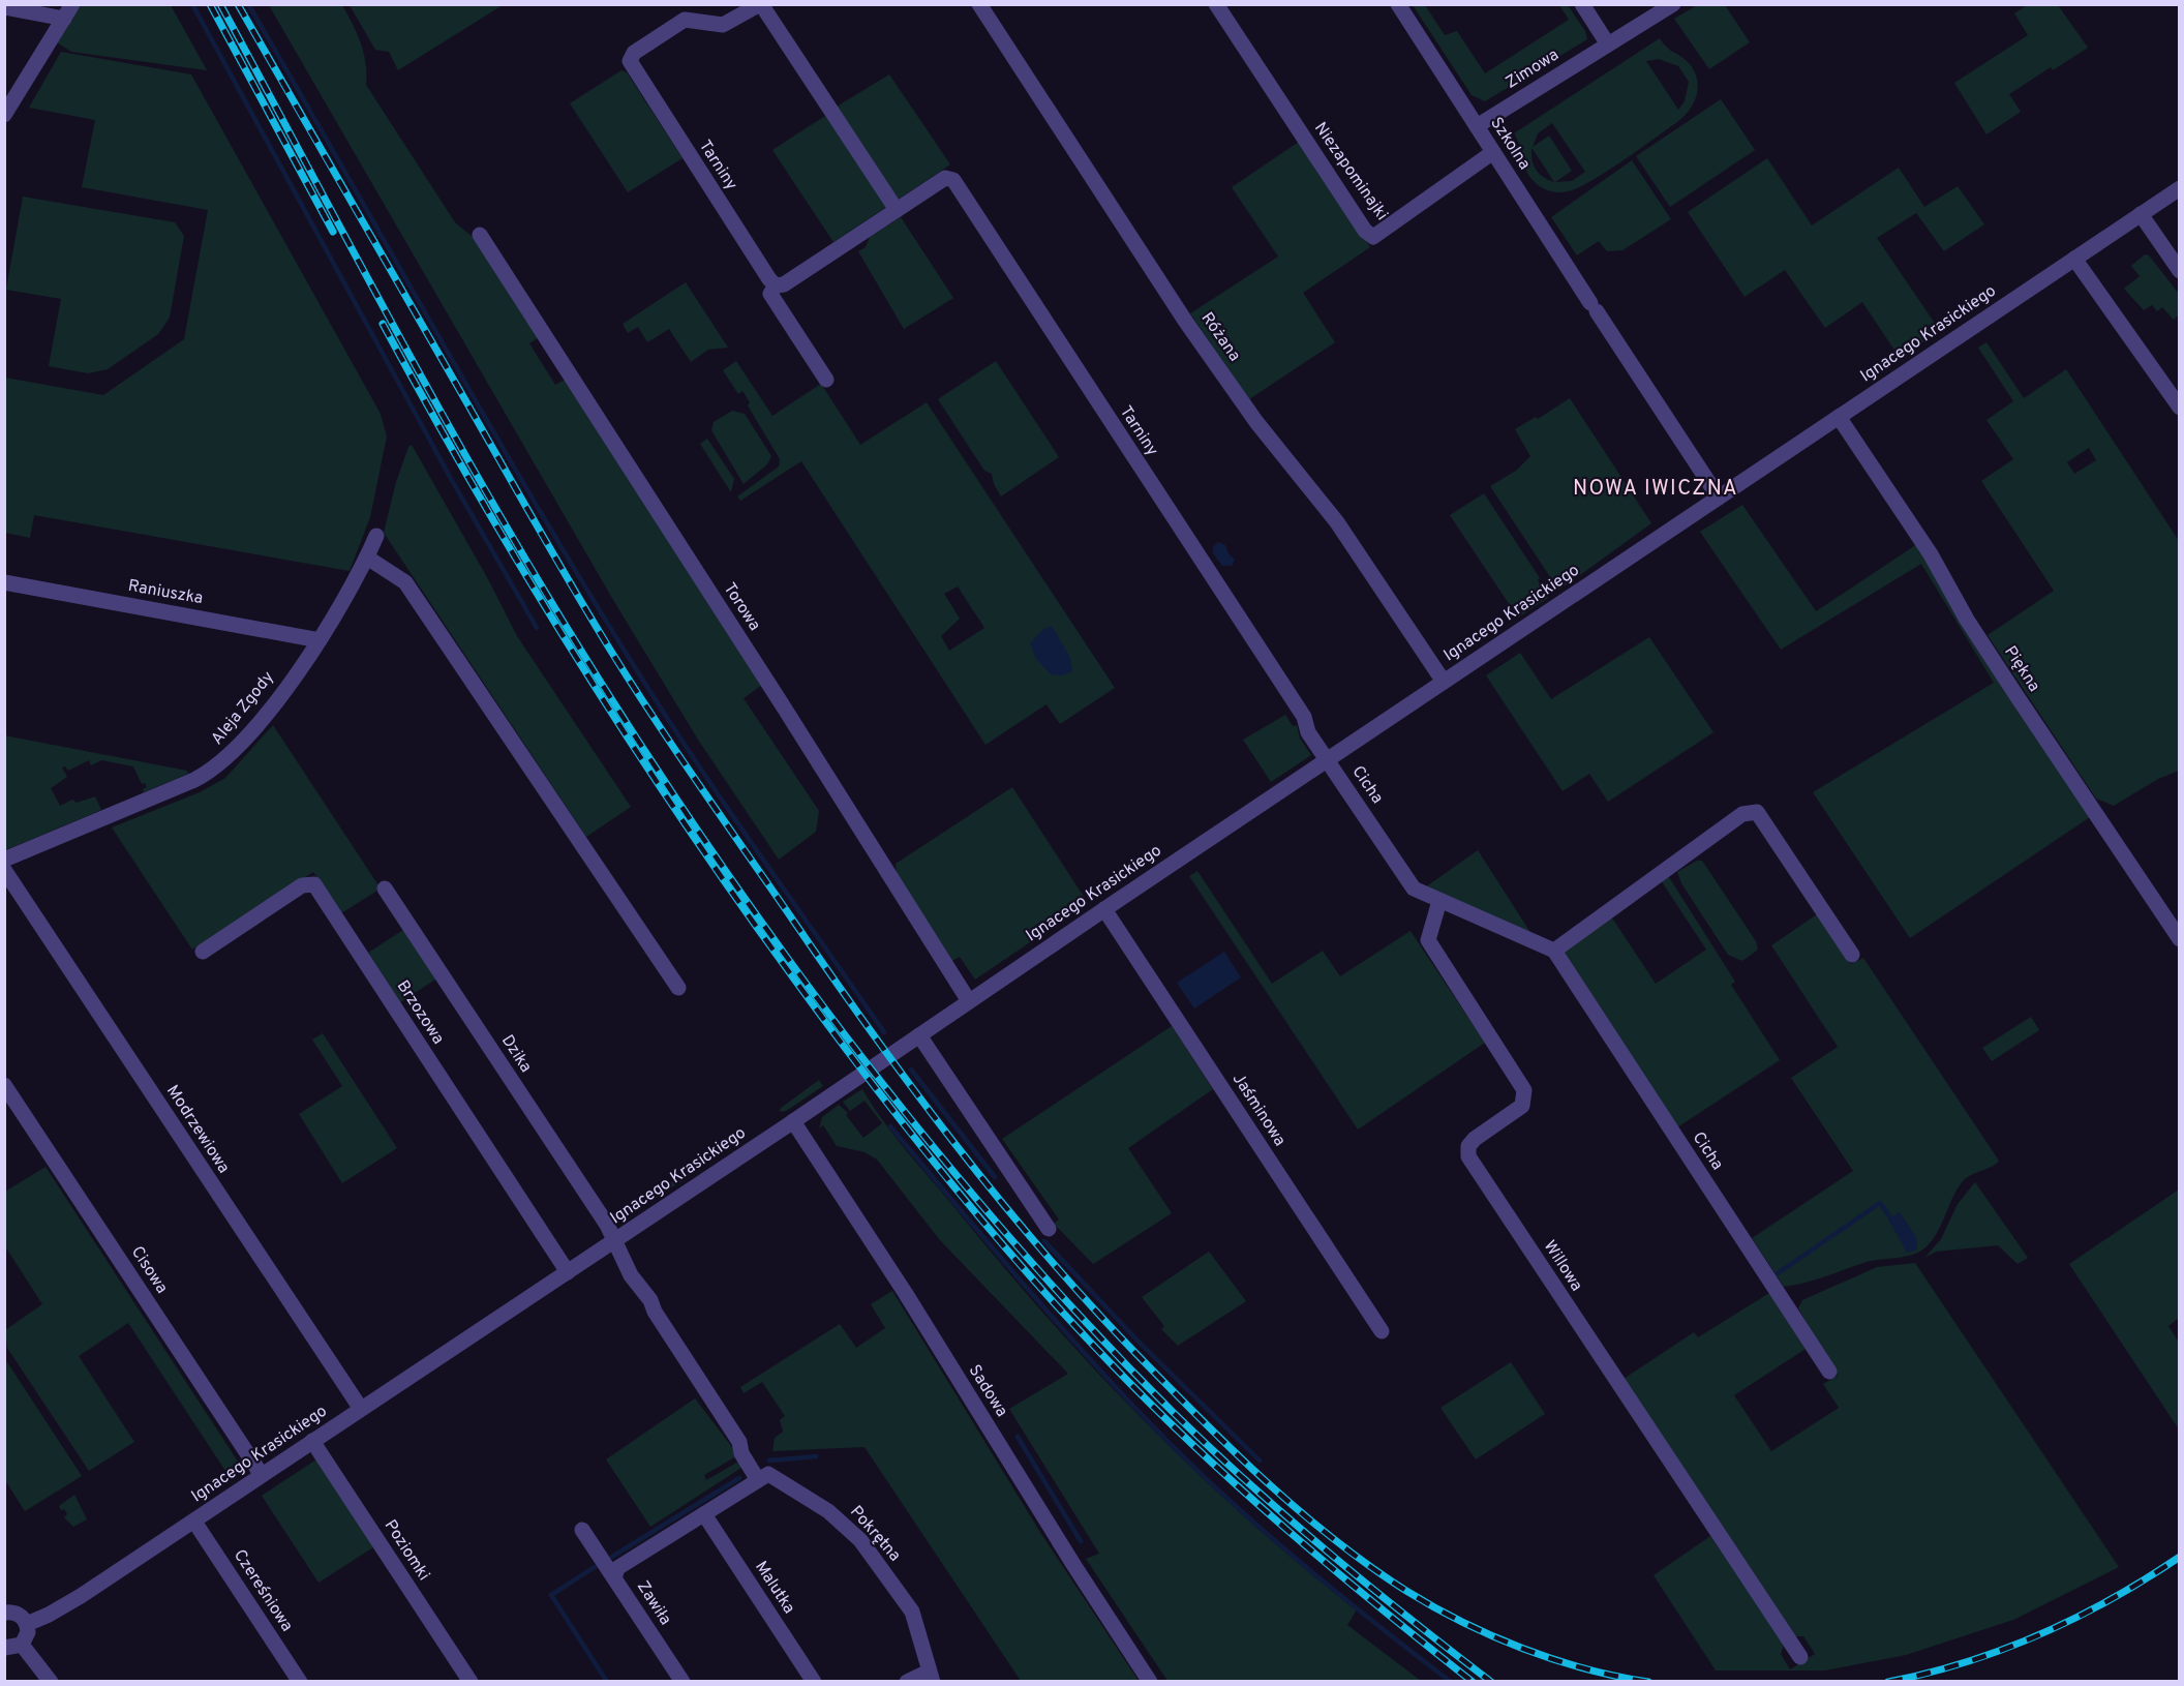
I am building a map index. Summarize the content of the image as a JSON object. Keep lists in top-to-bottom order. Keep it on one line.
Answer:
{"streets":{"street":["Zimowa","Szkolna","Tarniny","Niezapominajki","Ignacego Krasickiego","Różana","Raniuszka","Torowa","Piękna","Aleja Zgody","Cicha","Brzozowa","Dzika","Jaśminowa","Modrzewiowa","Willowa","Cisowa","Sadowa","Pokrętna","Poziomki","Malutka","Czereśniowa","Zawiła"]},"crossings":[["Zimowa","Szkolna"],["Szkolna","Niezapominajki"],["Szkolna","Ignacego Krasickiego"],["Tarniny","Ignacego Krasickiego"],["Tarniny","Cicha"],["Ignacego Krasickiego","Różana"],["Ignacego Krasickiego","Torowa"],["Ignacego Krasickiego","Piękna"],["Ignacego Krasickiego","Cicha"],["Ignacego Krasickiego","Brzozowa"],["Ignacego Krasickiego","Dzika"],["Ignacego Krasickiego","Jaśminowa"],["Ignacego Krasickiego","Modrzewiowa"],["Ignacego Krasickiego","Cisowa"],["Ignacego Krasickiego","Sadowa"],["Ignacego Krasickiego","Poziomki"],["Ignacego Krasickiego","Czereśniowa"],["Raniuszka","Aleja Zgody"],["Cicha","Willowa"],["Dzika","Pokrętna"],["Malutka","Zawiła"]],"districts":["NOWA IWICZNA"]}
